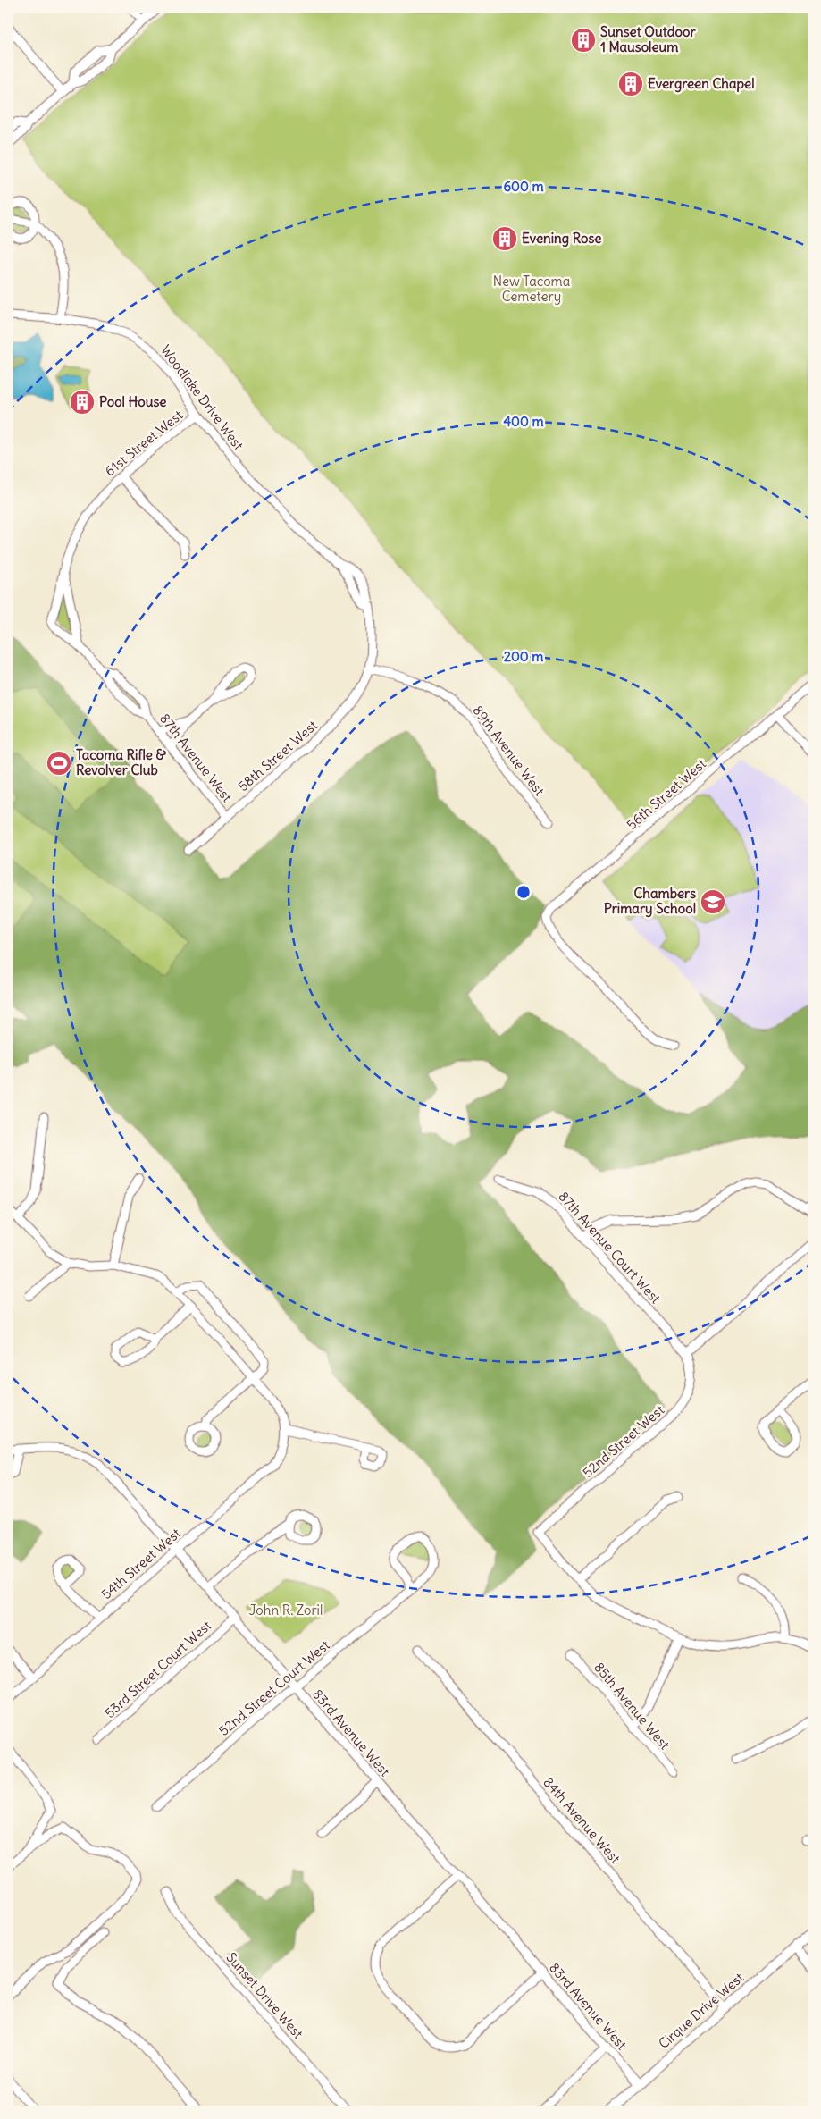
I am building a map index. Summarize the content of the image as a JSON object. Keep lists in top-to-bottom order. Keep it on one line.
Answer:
{"streets":{"street":["Woodlake Drive West","61st Street West","89th Avenue West","58th Street West","87th Avenue West","56th Street West","87th Avenue Court West","52nd Street West","54th Street West","53rd Street Court West","52nd Street Court West","85th Avenue West","83rd Avenue West","84th Avenue West","Sunset Drive West","Cirque Drive West"]},"crossings":[["Woodlake Drive West","61st Street West"],["Woodlake Drive West","89th Avenue West"],["Woodlake Drive West","58th Street West"],["61st Street West","87th Avenue West"],["89th Avenue West","58th Street West"],["58th Street West","87th Avenue West"],["87th Avenue Court West","52nd Street West"],["54th Street West","83rd Avenue West"],["53rd Street Court West","83rd Avenue West"],["52nd Street Court West","83rd Avenue West"],["83rd Avenue West","Cirque Drive West"],["84th Avenue West","Cirque Drive West"]],"parks":["New Tacoma Cemetery","John R. Zoril"],"places":{"building":["Sunset Outdoor 1 Mausoleum","Evergreen Chapel","Evening Rose","Pool House"],"sports":["Tacoma Rifle & Revolver Club"],"school or university":["Chambers Primary School"]},"rings":["600 m","400 m","200 m"]}
